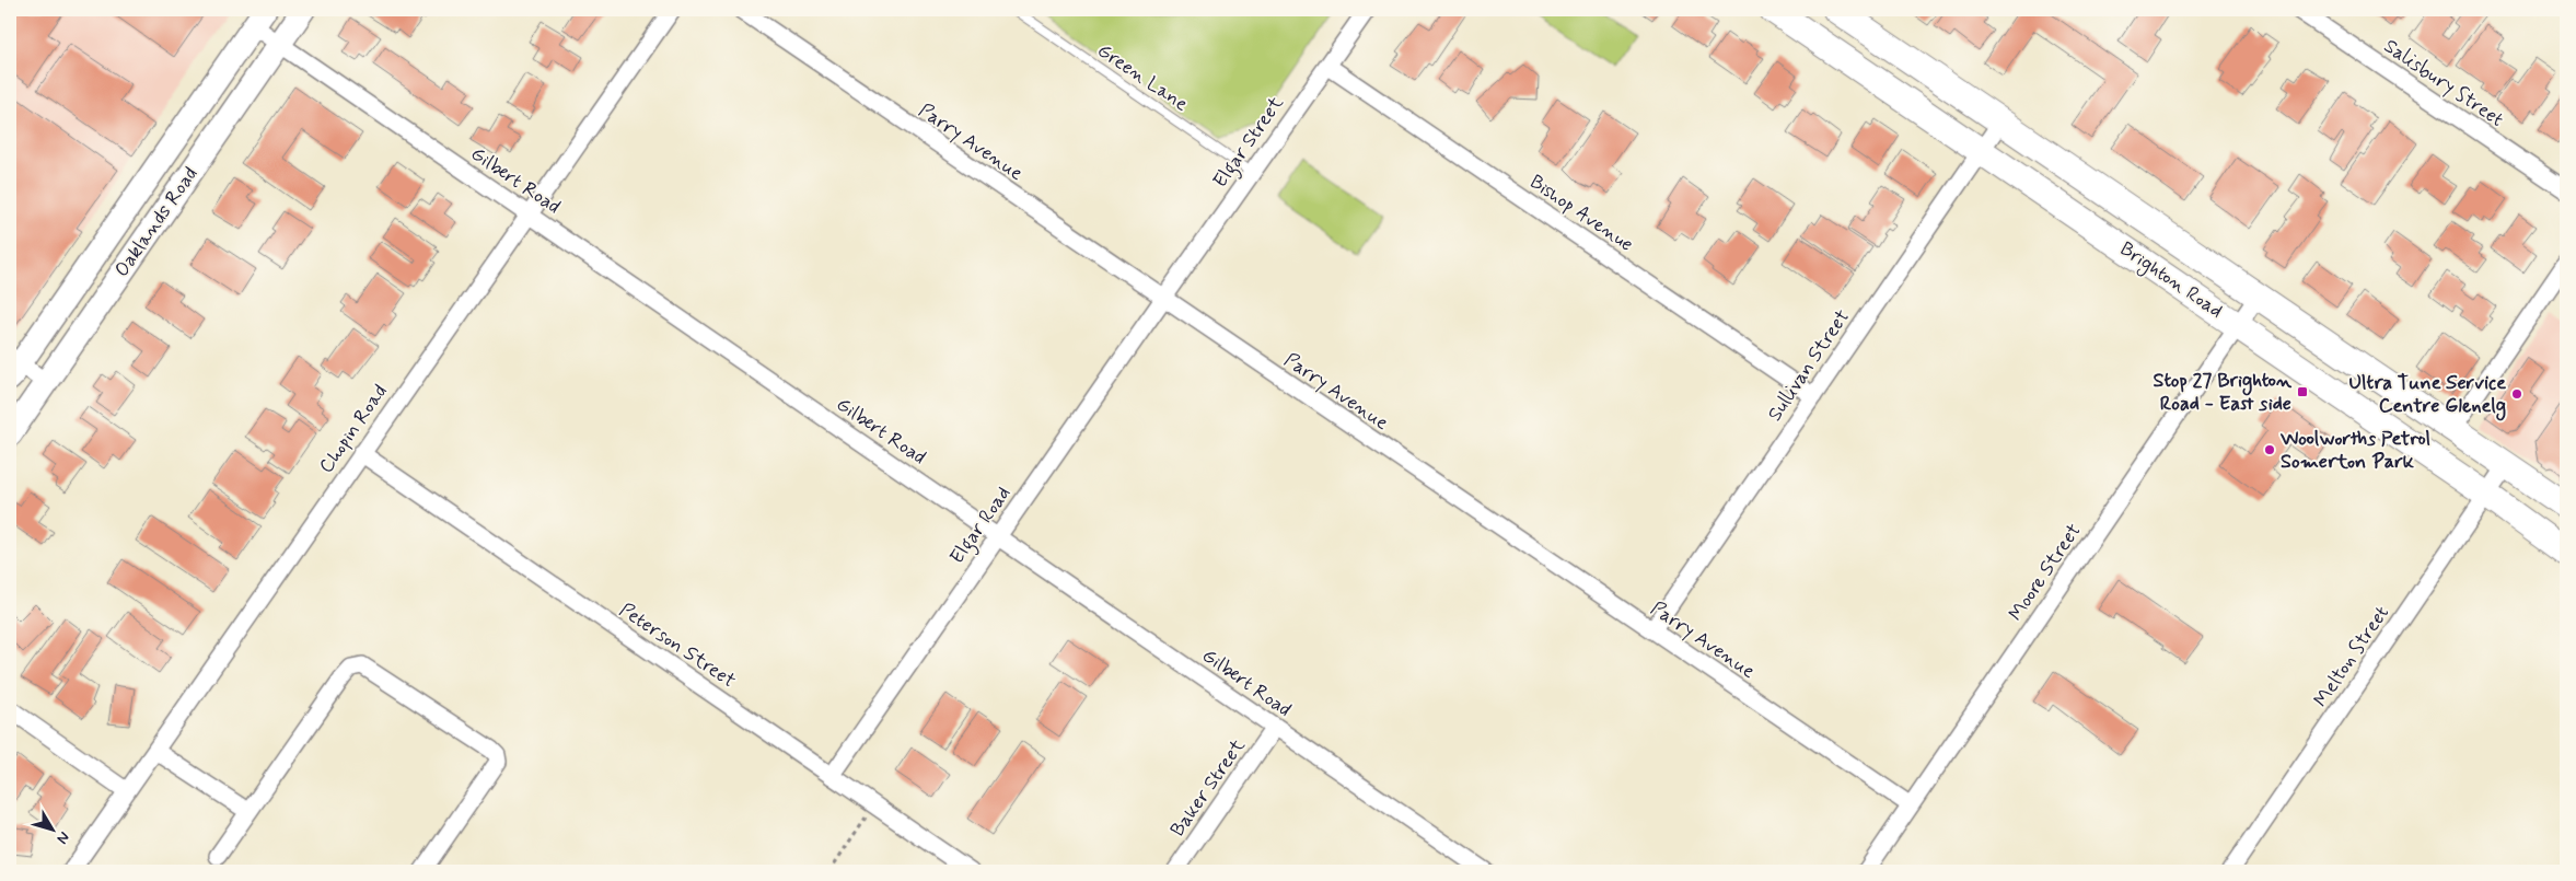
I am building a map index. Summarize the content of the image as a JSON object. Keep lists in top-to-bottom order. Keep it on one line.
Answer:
{"streets":{"main road":["Oaklands Road","Brighton Road"],"street":["Salisbury Street","Parry Avenue","Elgar Street","Gilbert Road","Bishop Avenue","Sullivan Street","Chopin Road","Elgar Road","Moore Street","Peterson Street","Melton Street","Baker Street"],"lane":["Green Lane"]},"crossings":[["Green Lane","Elgar Street"],["Parry Avenue","Elgar Street"],["Parry Avenue","Sullivan Street"],["Parry Avenue","Elgar Road"],["Parry Avenue","Moore Street"],["Elgar Street","Bishop Avenue"],["Elgar Street","Elgar Road"],["Gilbert Road","Oaklands Road"],["Gilbert Road","Chopin Road"],["Gilbert Road","Elgar Road"],["Gilbert Road","Baker Street"],["Bishop Avenue","Sullivan Street"],["Brighton Road","Sullivan Street"],["Brighton Road","Moore Street"],["Brighton Road","Melton Street"],["Chopin Road","Peterson Street"],["Elgar Road","Peterson Street"]],"places":{"transit":["Stop 27 Brighton Road - East side"],"other":["Ultra Tune Service Centre Glenelg","Woolworths Petrol Somerton Park"]},"north":"bottom right"}
